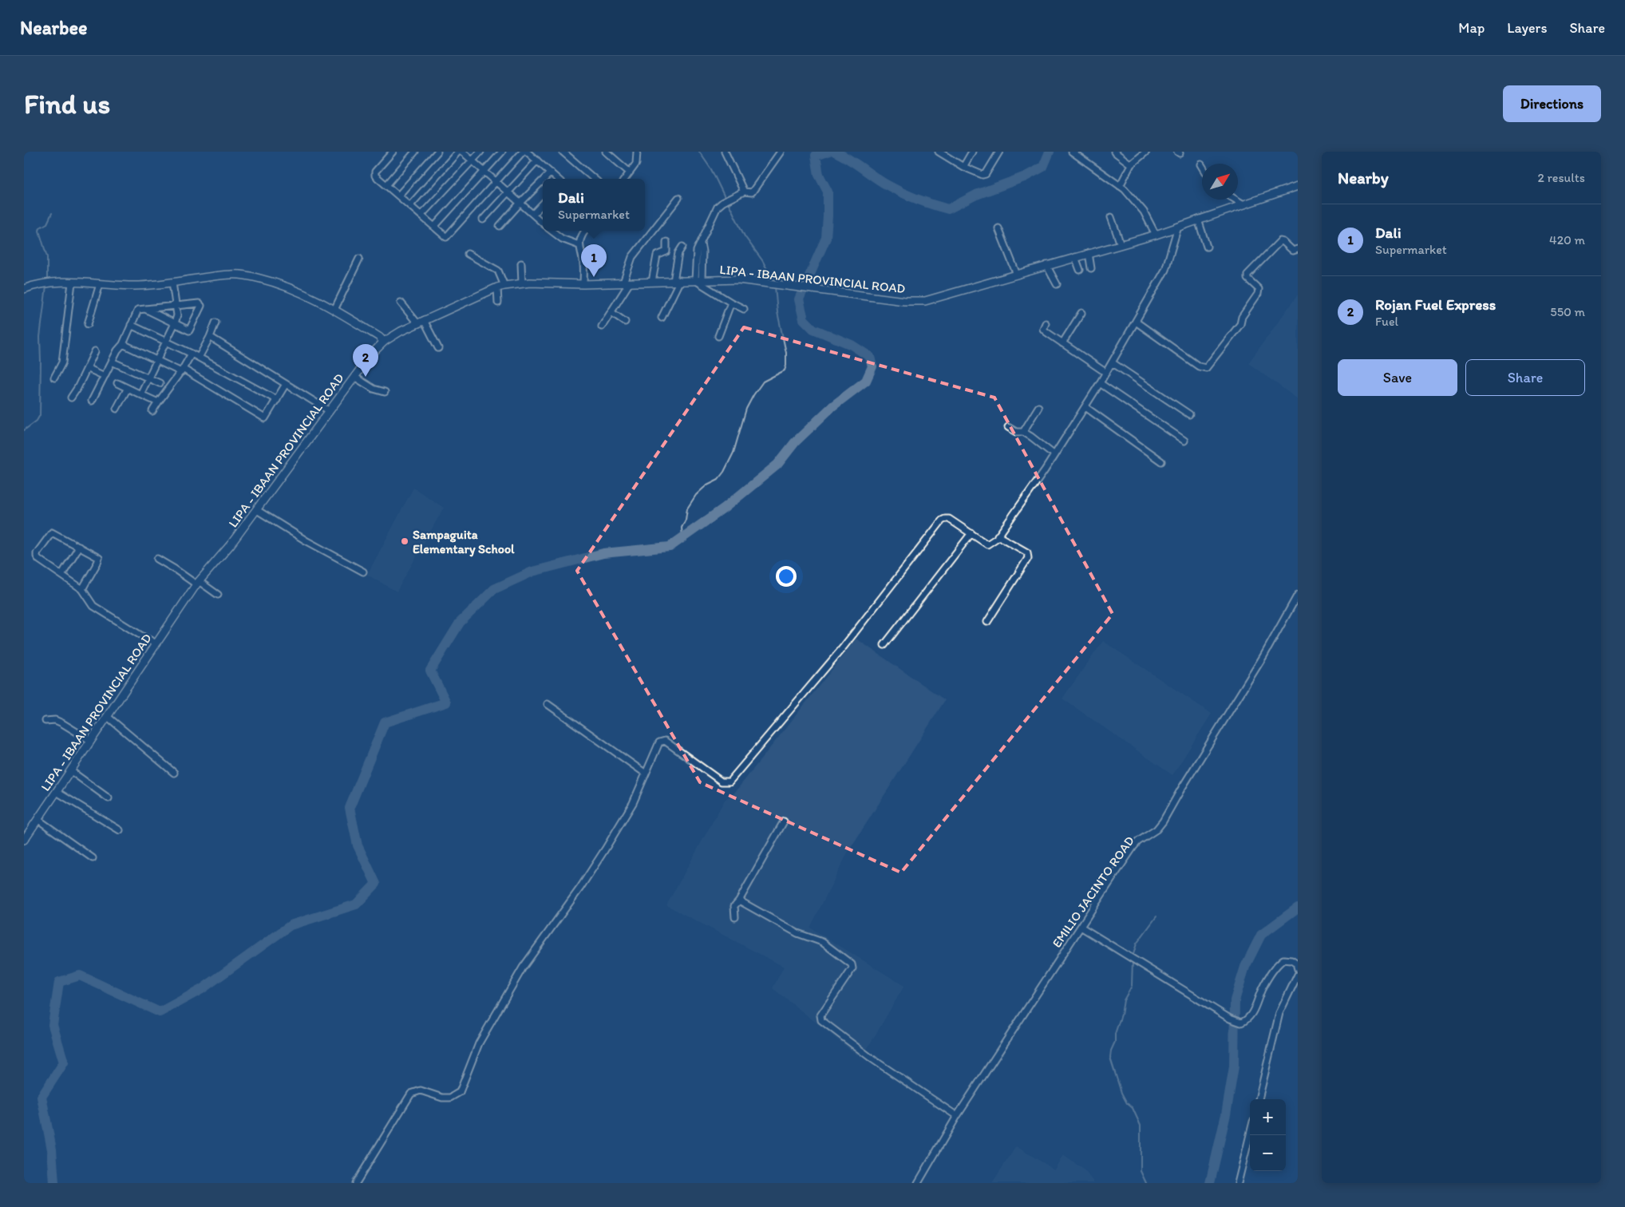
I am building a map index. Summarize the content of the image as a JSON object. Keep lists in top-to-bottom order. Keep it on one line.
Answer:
{"streets":{"main road":["LIPA - IBAAN PROVINCIAL ROAD"],"street":["EMILIO JACINTO ROAD"]},"places":["Sampaguita Elementary School"],"north":"top right","page":{"header":"Nearbee","nav":["Map","Layers","Share"],"buttons":["Directions",["Save","Share"]],"title":"Find us","heading":["Nearby","2 results"],"popup":["Dali","Supermarket"],"list":[{"mark":"1","name":"Dali","note":"Supermarket","value":"420 m"},{"mark":"2","name":"Rojan Fuel Express","note":"Fuel","value":"550 m"}],"pins":["1","2"],"map_buttons":["+","−"]}}
